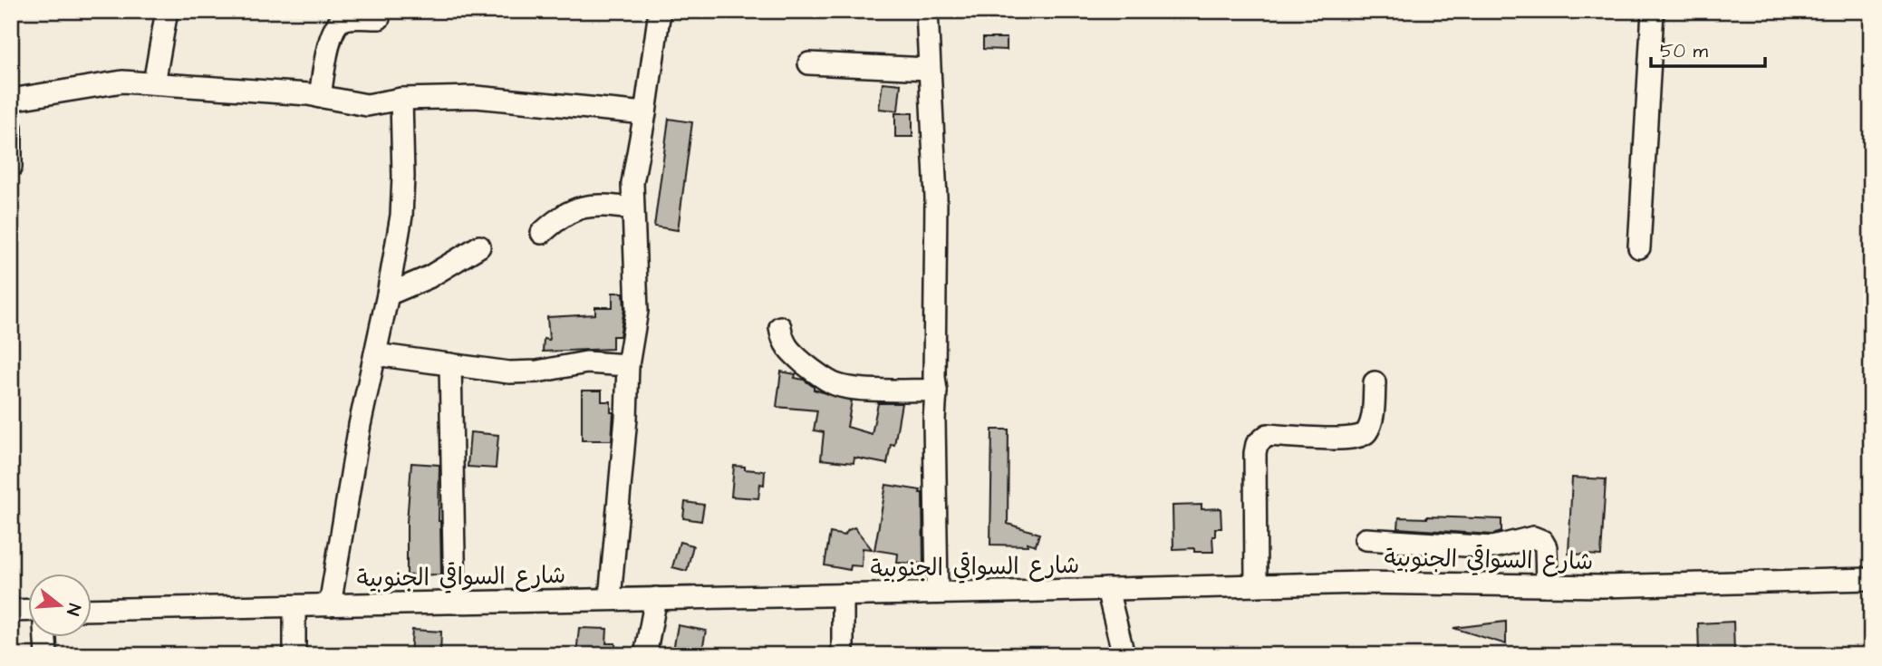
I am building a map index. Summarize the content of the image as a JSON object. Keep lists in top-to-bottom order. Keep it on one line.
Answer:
{"streets":{"street":["شارع السواقي الجنوبية"]},"scale_bar":"50 m","north":"right"}
